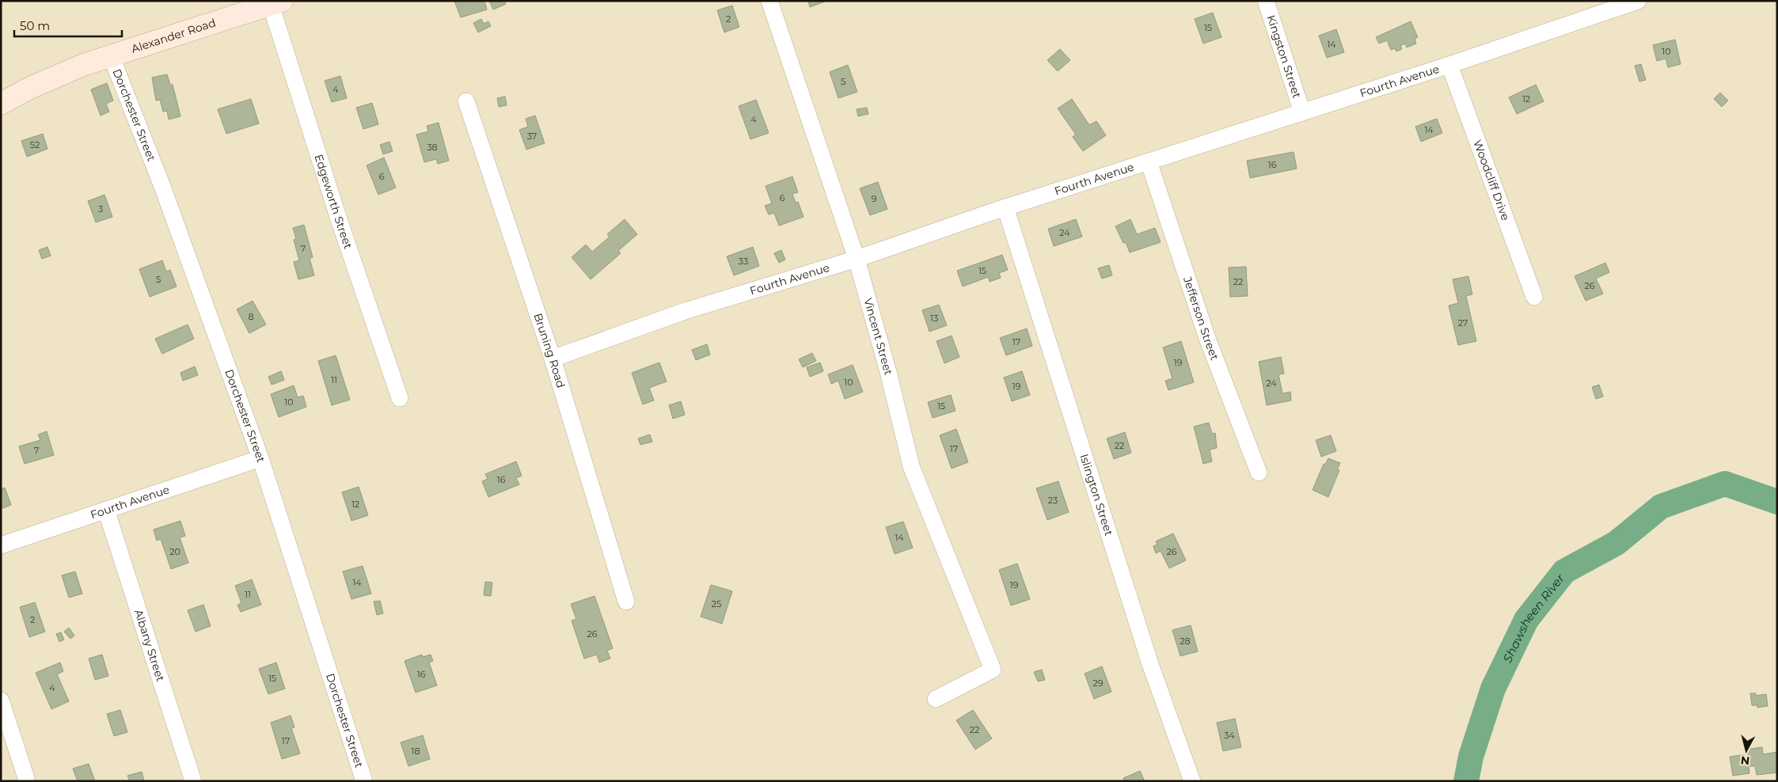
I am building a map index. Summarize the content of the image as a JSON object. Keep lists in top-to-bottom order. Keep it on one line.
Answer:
{"streets":{"street":["Alexander Road","Kingston Street","Fourth Avenue","Dorchester Street","Woodcliff Drive","Edgeworth Street","Jefferson Street","Vincent Street","Bruning Road","Islington Street","Albany Street"]},"crossings":[["Alexander Road","Dorchester Street"],["Alexander Road","Edgeworth Street"],["Kingston Street","Fourth Avenue"],["Fourth Avenue","Dorchester Street"],["Fourth Avenue","Woodcliff Drive"],["Fourth Avenue","Jefferson Street"],["Fourth Avenue","Vincent Street"],["Fourth Avenue","Bruning Road"],["Fourth Avenue","Islington Street"],["Fourth Avenue","Albany Street"]],"water":["Shawsheen River"],"house_numbers":["2","15","14","10","5","4","12","4","14","37","52","38","16","6","6","9","3","24","7","33","15","5","22","26","8","13","27","17","19","11","10","24","19","10","15","22","17","7","16","23","12","14","20","26","14","19","11","25","2","26","28","16","15","29","4","22","34","17","18"],"scale_bar":"50 m","north":"bottom"}
